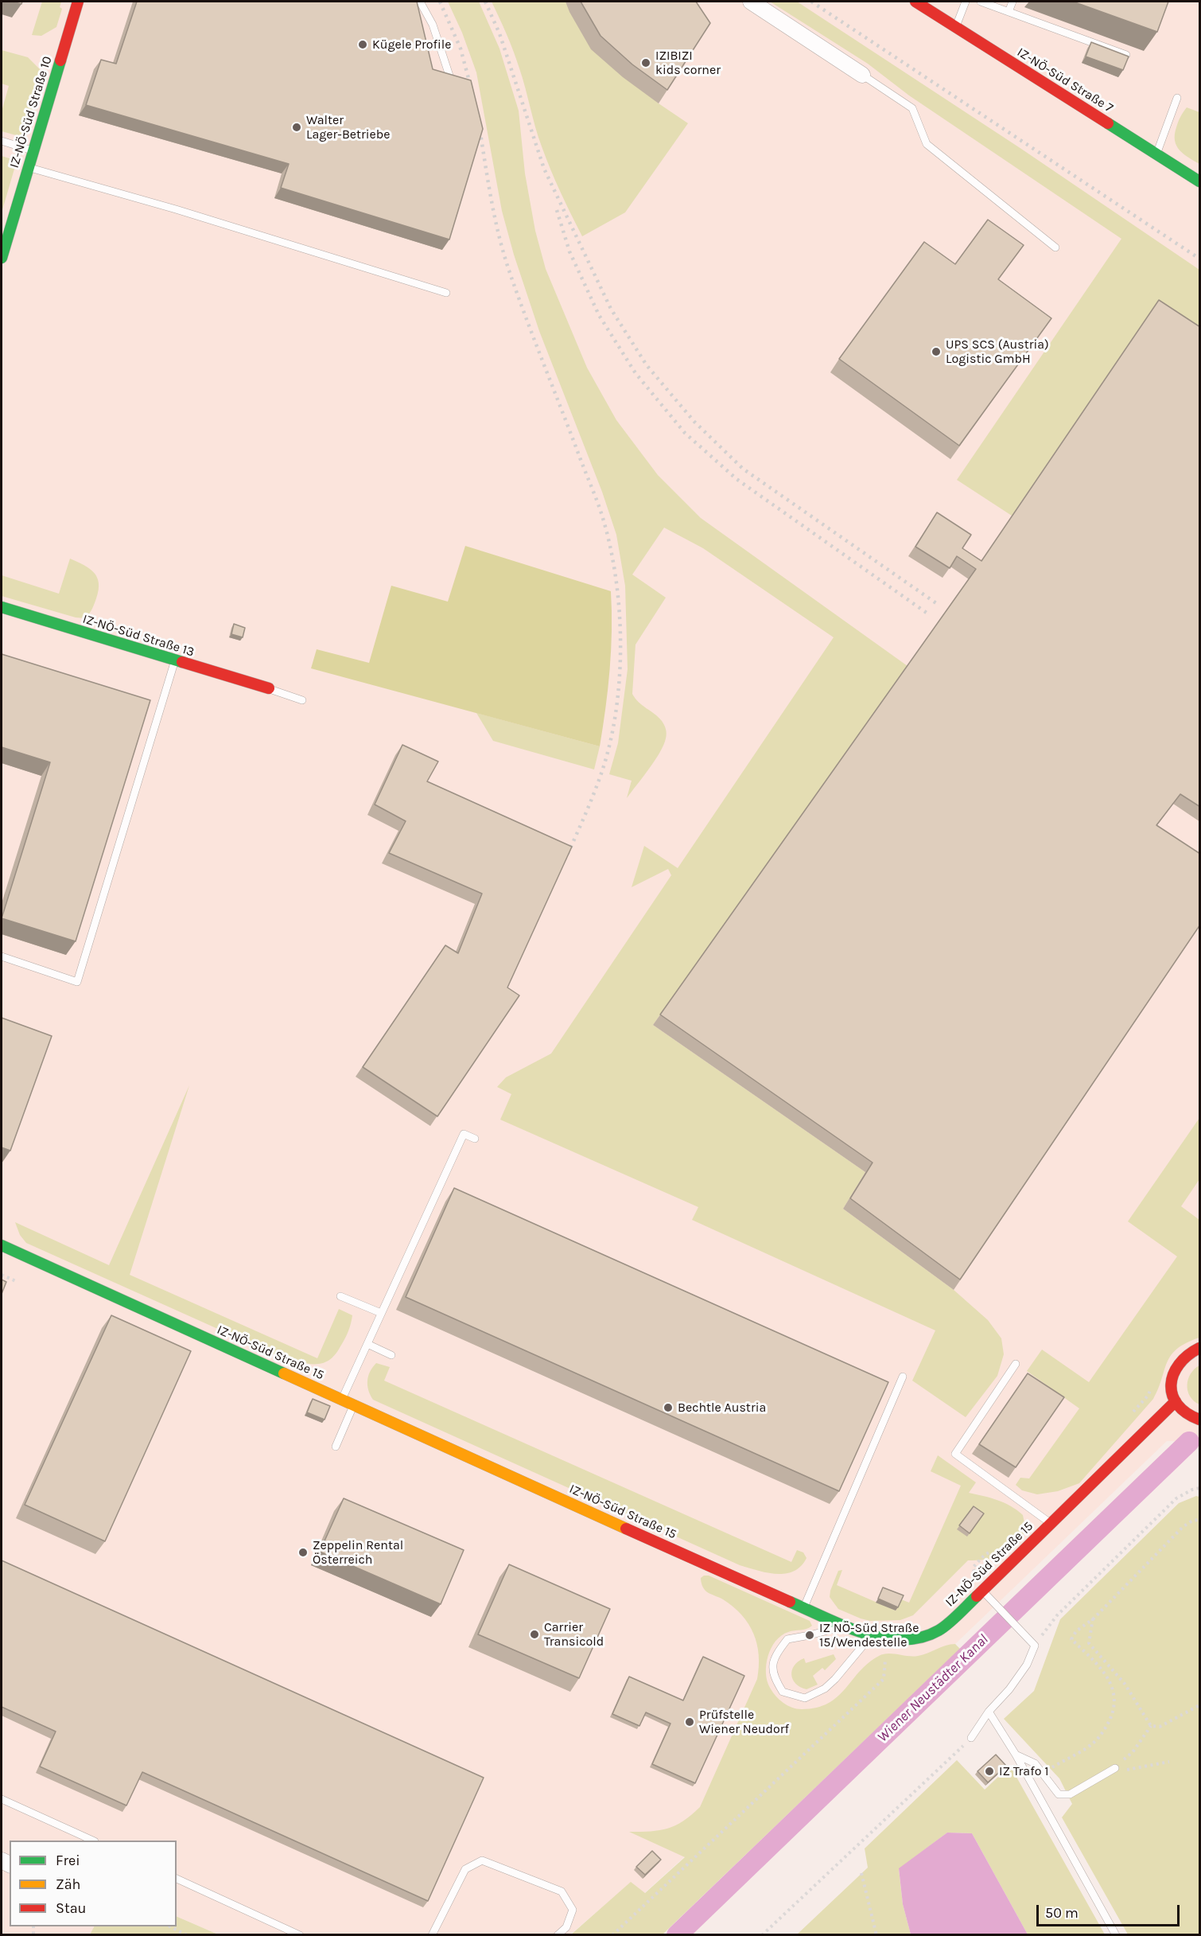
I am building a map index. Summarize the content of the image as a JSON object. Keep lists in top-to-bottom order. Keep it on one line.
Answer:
{"streets":{"street":["IZ-NÖ-Süd Straße 7","IZ-NÖ-Süd Straße 10","IZ-NÖ-Süd Straße 13","IZ-NÖ-Süd Straße 15"]},"water":["Wiener Neustädter Kanal"],"places":["Kügele Profile","IZIBIZI kids corner","Walter Lager-Betriebe","UPS SCS (Austria) Logistic GmbH","Bechtle Austria","Zeppelin Rental Österreich","Carrier Transicold","IZ NÖ-Süd Straße 15/Wendestelle","Prüfstelle Wiener Neudorf","IZ Trafo 1"],"legend":["Frei","Zäh","Stau"],"scale_bar":"50 m"}
